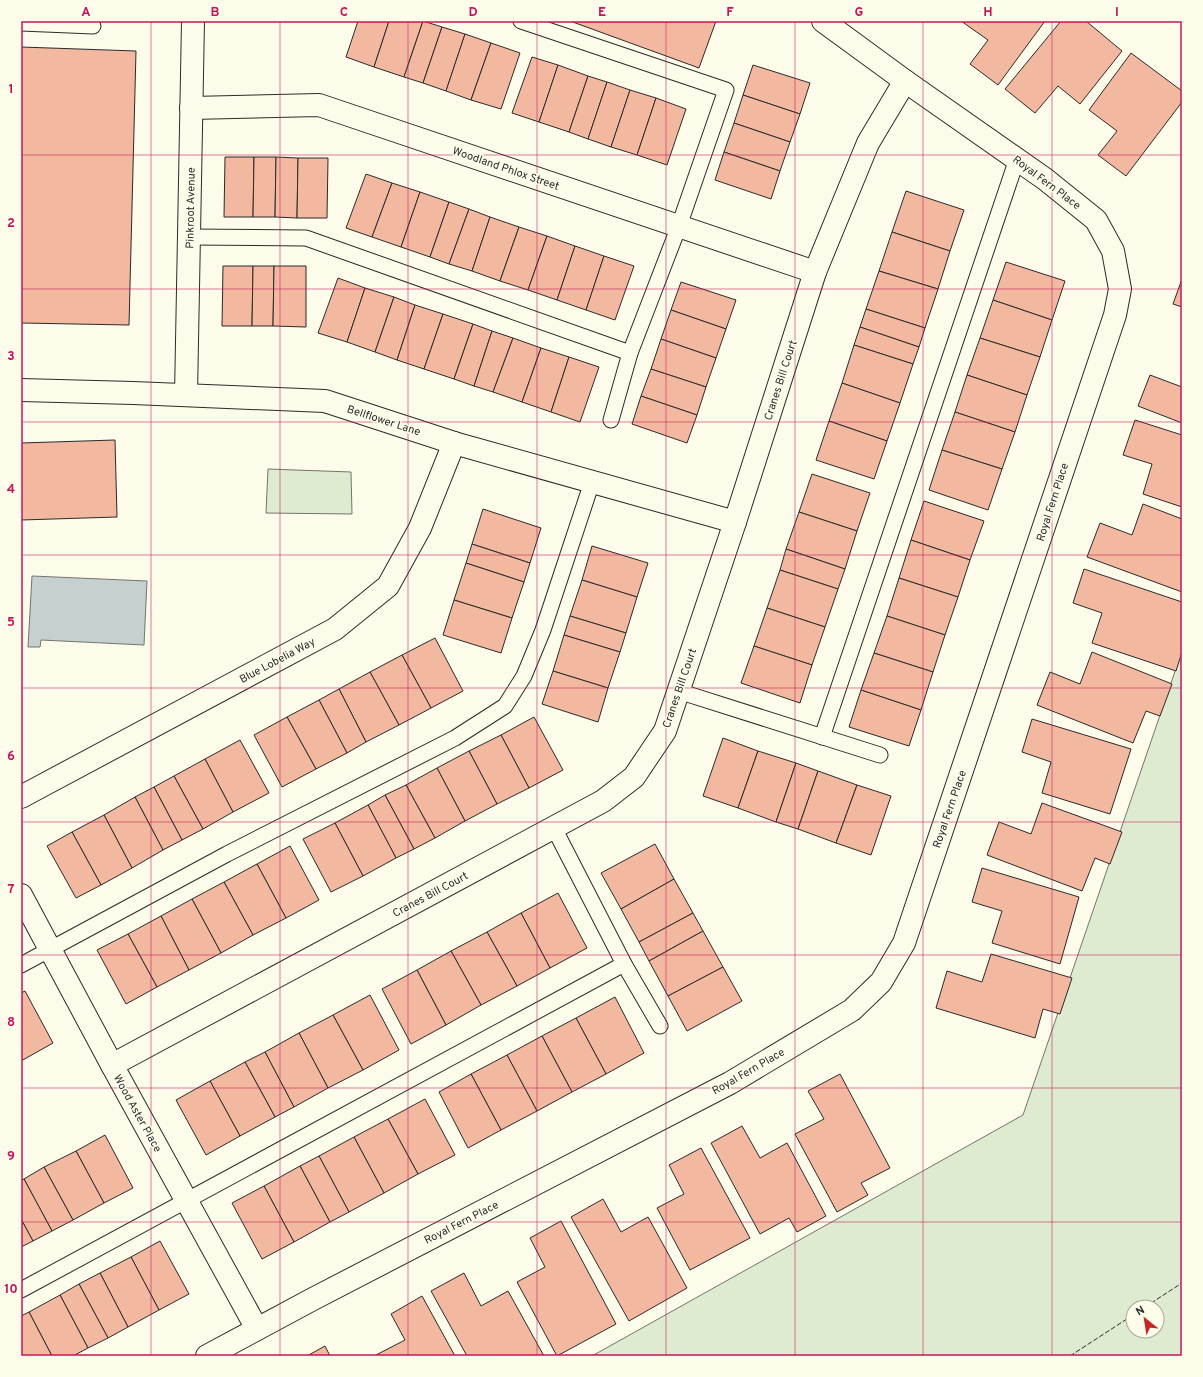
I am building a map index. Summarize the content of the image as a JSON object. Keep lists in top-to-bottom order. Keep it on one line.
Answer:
{"streets":{"street":["Woodland Phlox Street","Royal Fern Place","Pinkroot Avenue","Cranes Bill Court","Bellflower Lane","Blue Lobelia Way","Wood Aster Place"]},"crossings":[["Woodland Phlox Street","Pinkroot Avenue"],["Woodland Phlox Street","Cranes Bill Court"],["Royal Fern Place","Cranes Bill Court"],["Royal Fern Place","Wood Aster Place"],["Pinkroot Avenue","Bellflower Lane"],["Cranes Bill Court","Bellflower Lane"],["Cranes Bill Court","Wood Aster Place"],["Bellflower Lane","Blue Lobelia Way"]],"north":"top left","grid":{"columns":["A","B","C","D","E","F","G","H","I"],"rows":["1","2","3","4","5","6","7","8","9","10"]}}
